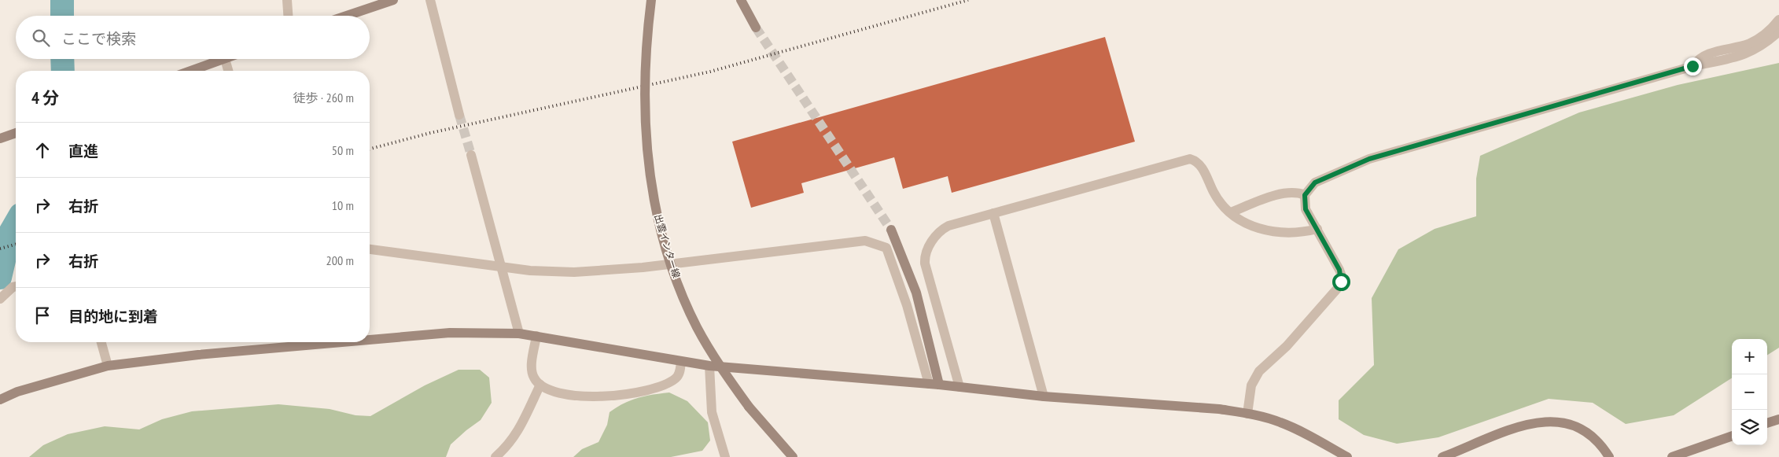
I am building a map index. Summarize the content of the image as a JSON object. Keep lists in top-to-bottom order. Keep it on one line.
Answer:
{"streets":{"street":["出雲インター線"]},"page":{"search":"ここで検索","heading":["4 分","徒歩 · 260 m"],"list":[["直進","50 m"],["右折","10 m"],["右折","200 m"],"目的地に到着"],"map_buttons":["+","−"]}}
